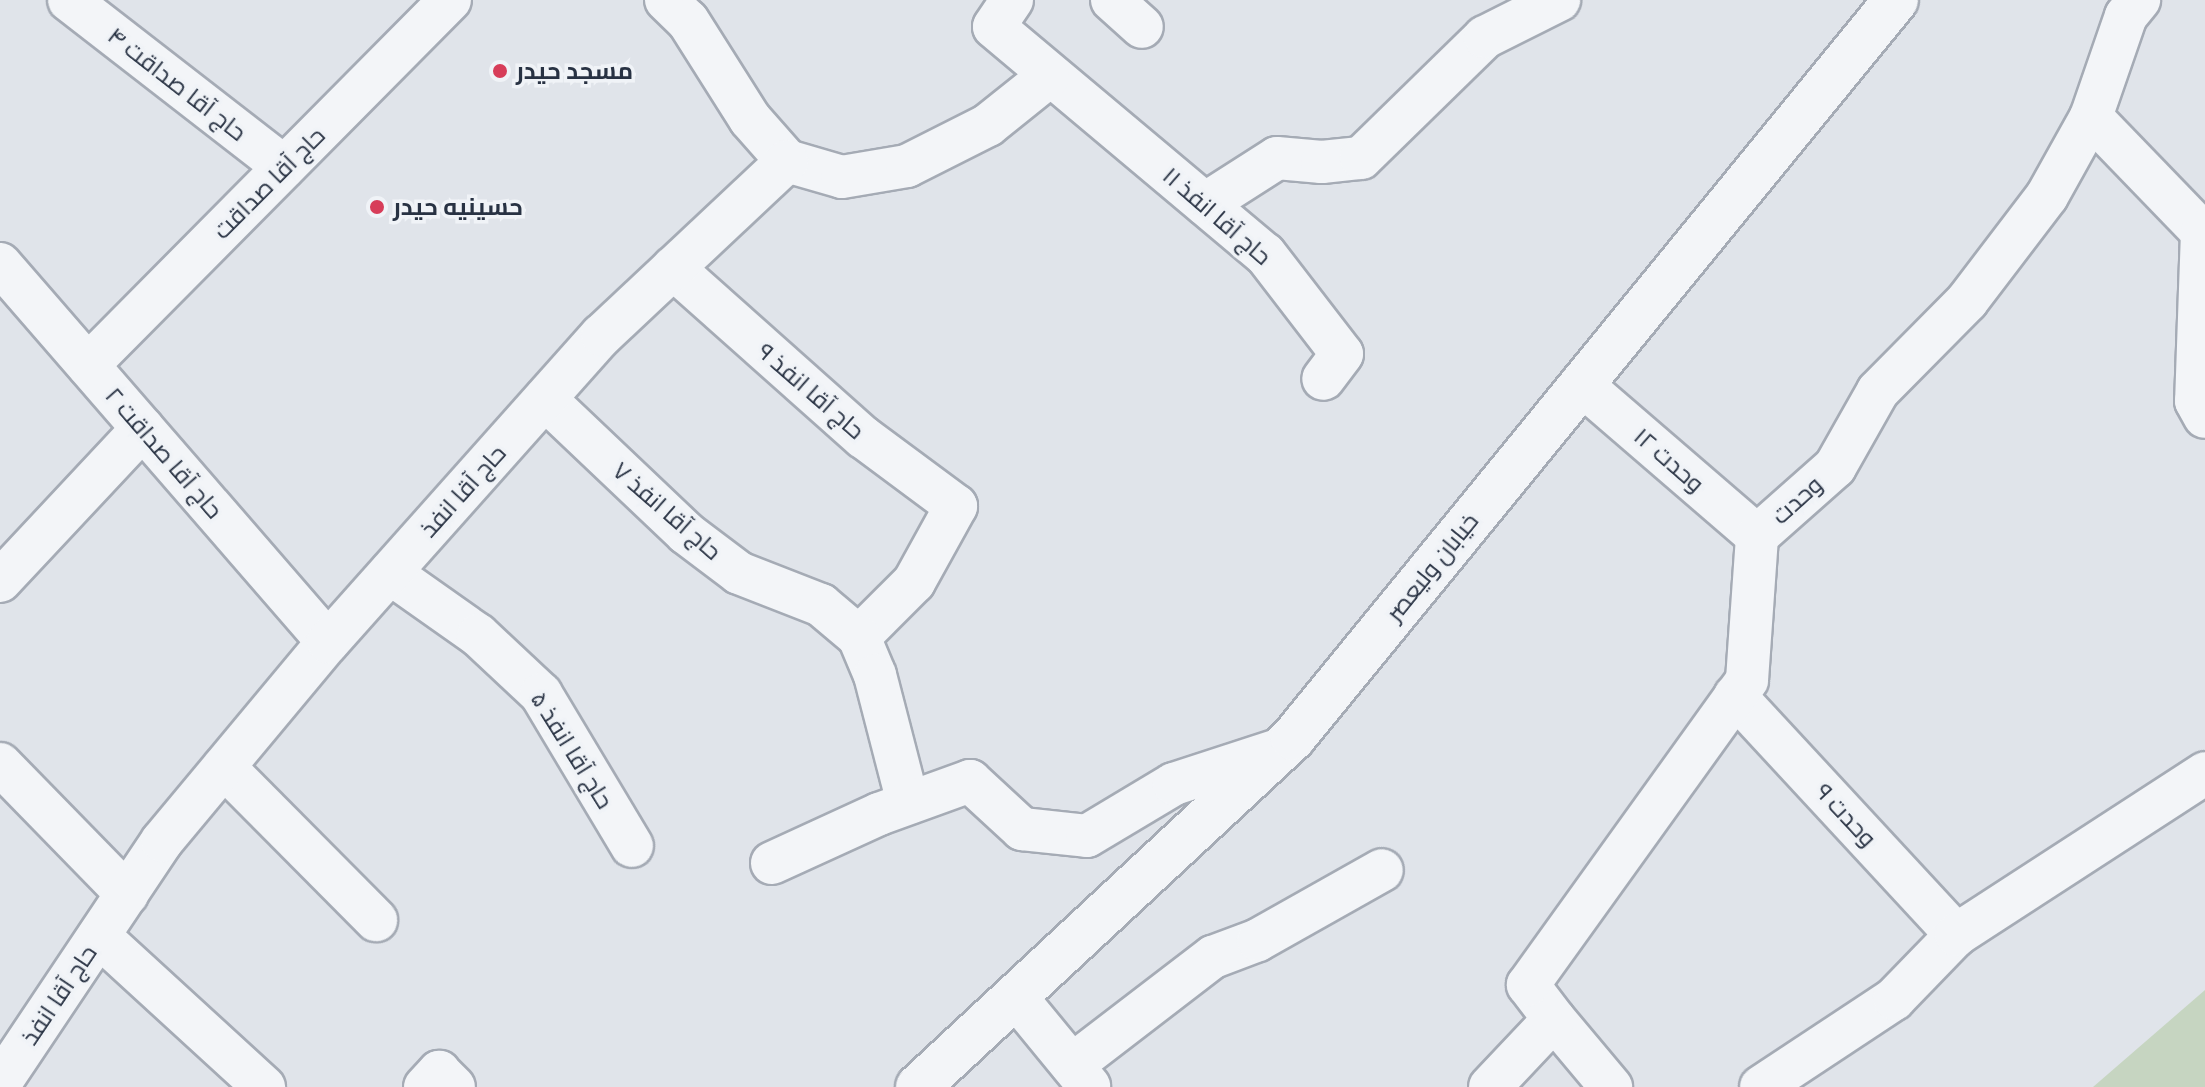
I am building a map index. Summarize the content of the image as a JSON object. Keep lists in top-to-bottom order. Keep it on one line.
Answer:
{"streets":{"street":["حاج آقا صداقت ۴","حاج آقا صداقت","حاج آقا انفذ ۱۱","حاج آقا انفذ ۹","حاج آقا صداقت ۲","وحدت ۱۲","حاج آقا انفذ","وحدت","حاج آقا انفذ ۷","خیابان ولیعصر","حاج آقا انفذ ۵","وحدت ۹"]},"crossings":[["حاج آقا صداقت ۴","حاج آقا صداقت"],["حاج آقا صداقت","حاج آقا صداقت ۲"],["حاج آقا انفذ ۹","حاج آقا انفذ"],["حاج آقا انفذ ۹","حاج آقا انفذ ۷"],["حاج آقا صداقت ۲","حاج آقا انفذ"],["وحدت ۱۲","وحدت"],["وحدت ۱۲","خیابان ولیعصر"],["حاج آقا انفذ","حاج آقا انفذ ۷"],["حاج آقا انفذ","حاج آقا انفذ ۵"],["وحدت","وحدت ۹"]],"places":["مسجد حیدر","حسینیه حیدر"]}
